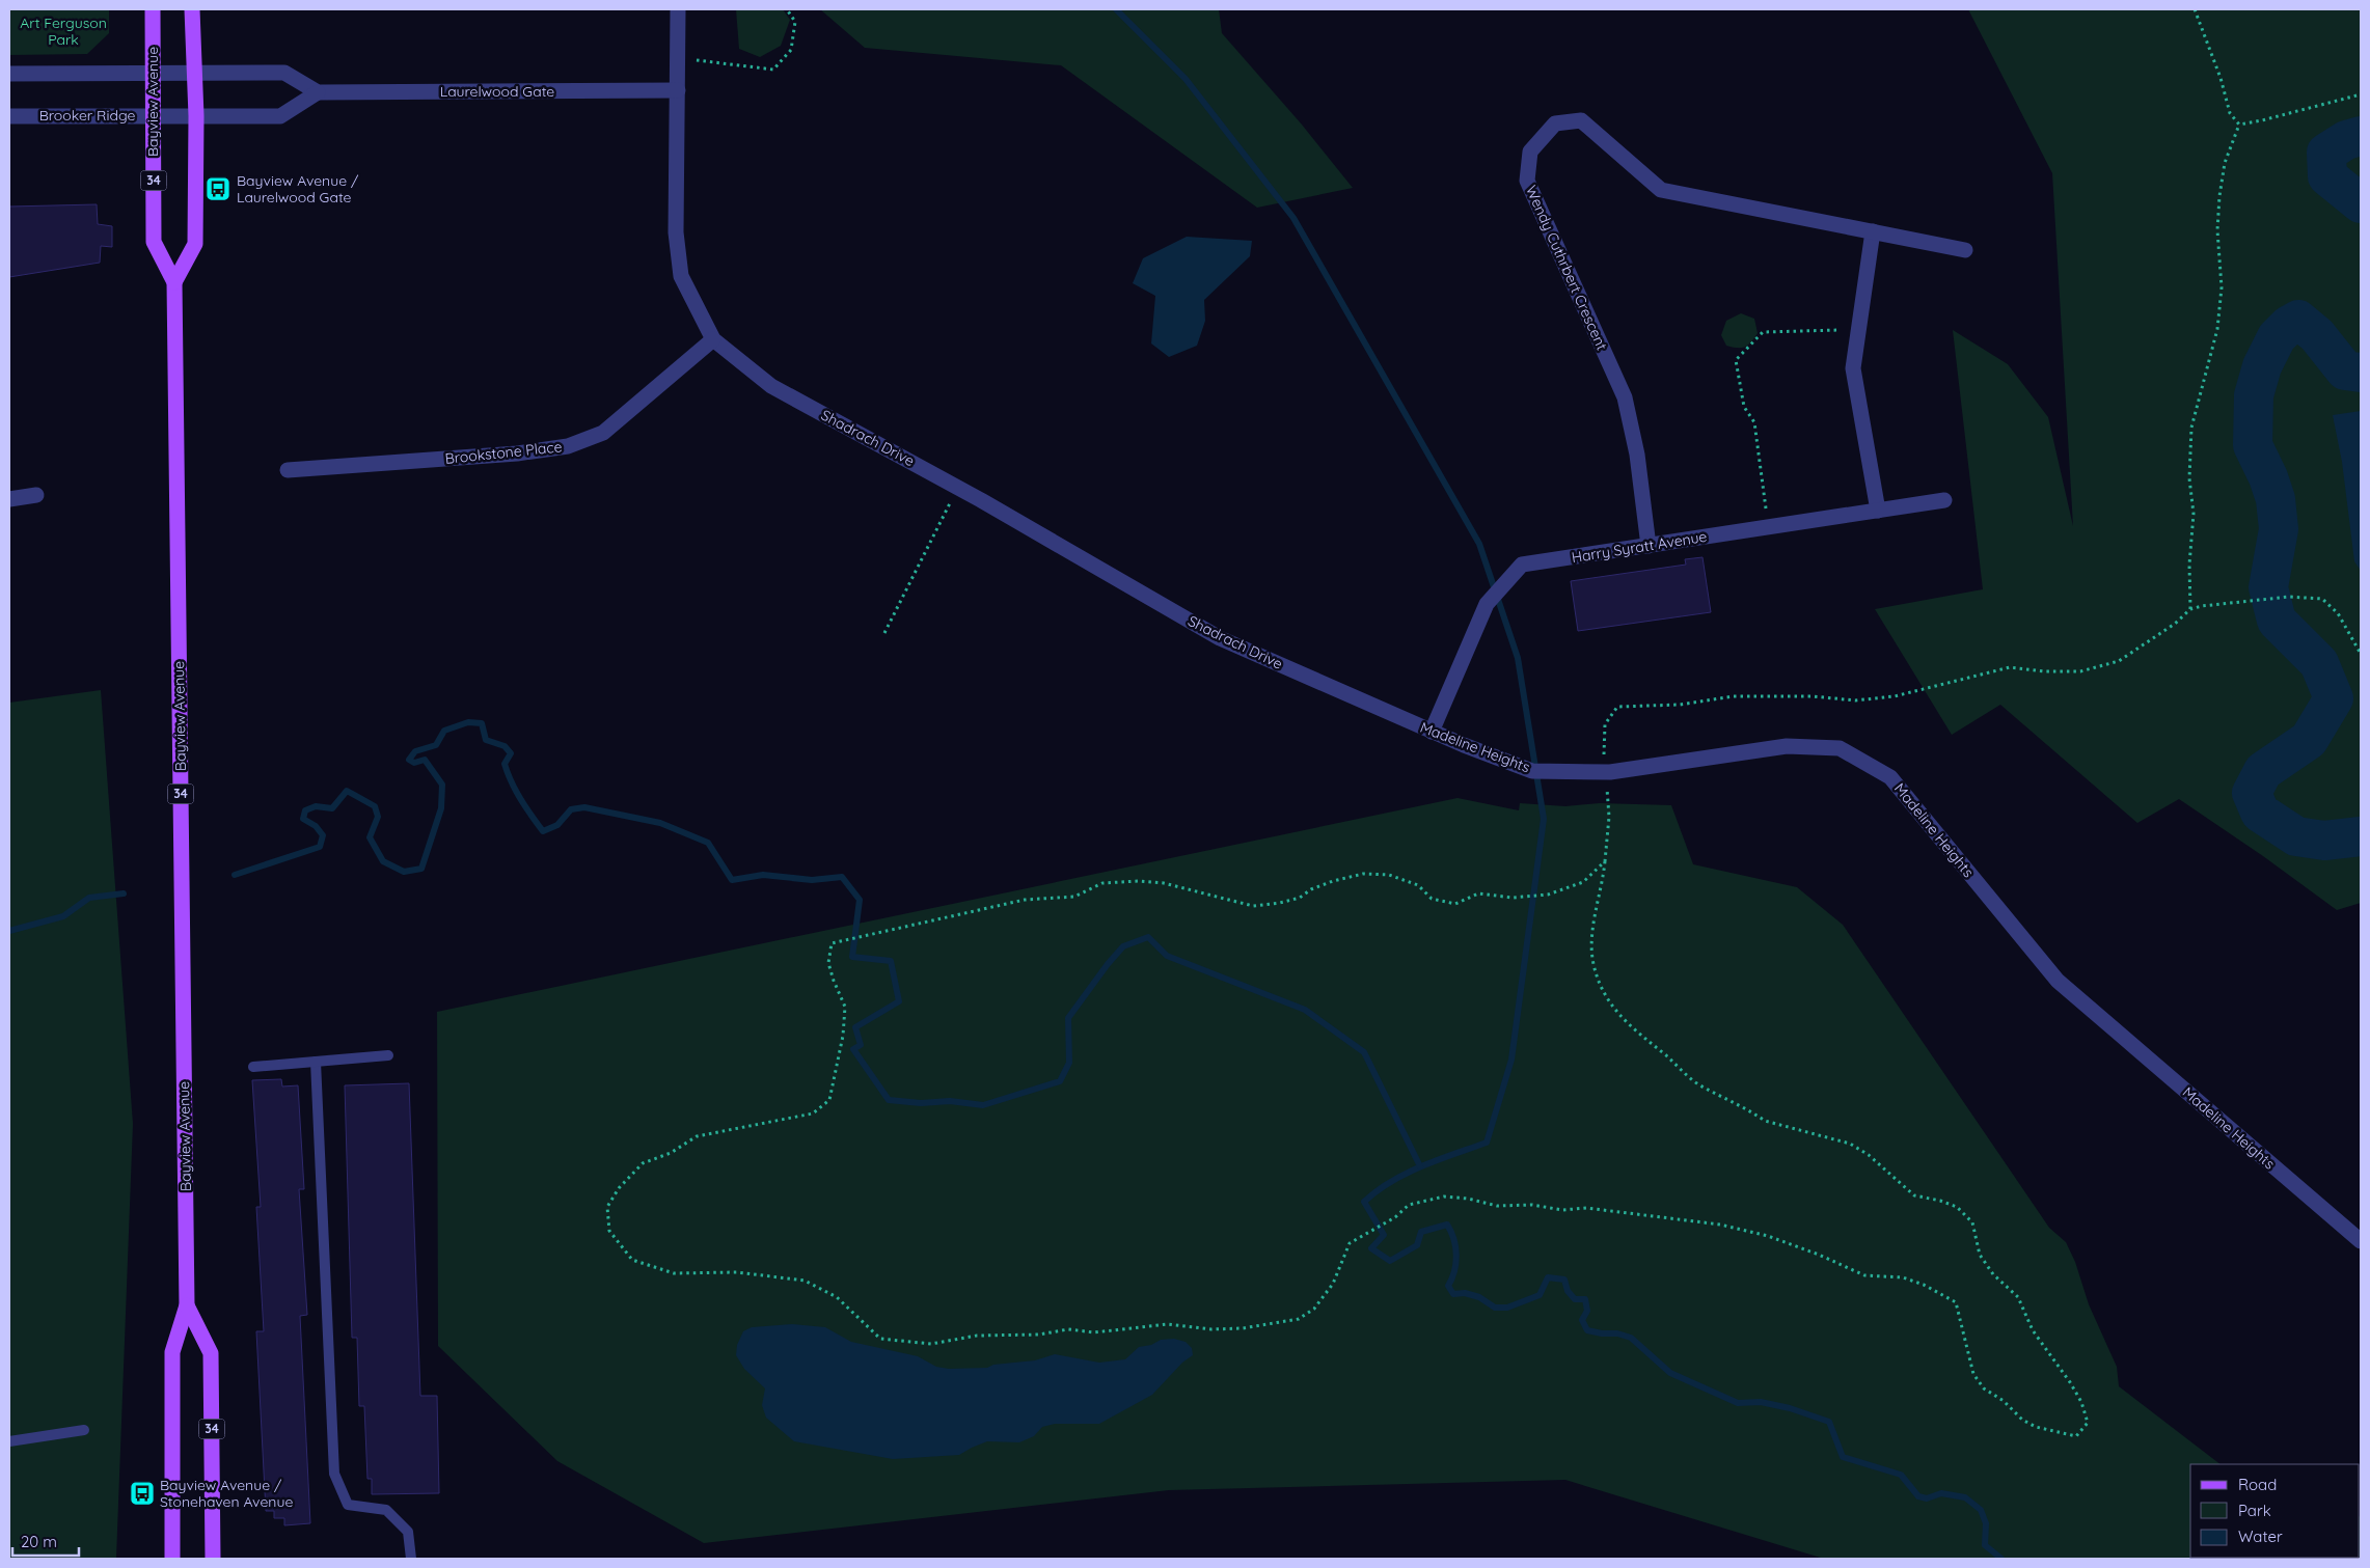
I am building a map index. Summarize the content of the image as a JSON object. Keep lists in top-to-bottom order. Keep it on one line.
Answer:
{"streets":{"main road":["Bayview Avenue","34"],"street":["Laurelwood Gate","Brooker Ridge","Wendy Cuthrbert Crescent","Shadrach Drive","Brookstone Place","Harry Syratt Avenue","Madeline Heights"]},"crossings":[["Laurelwood Gate","Shadrach Drive"],["Bayview Avenue","Brooker Ridge"],["Wendy Cuthrbert Crescent","Harry Syratt Avenue"],["Shadrach Drive","Brookstone Place"],["Shadrach Drive","Madeline Heights"],["Harry Syratt Avenue","Madeline Heights"]],"parks":["Art Ferguson Park"],"places":{"bus stop":["Bayview Avenue / Laurelwood Gate","Bayview Avenue / Stonehaven Avenue"]},"legend":["Road","Park","Water"],"scale_bar":"20 m"}
